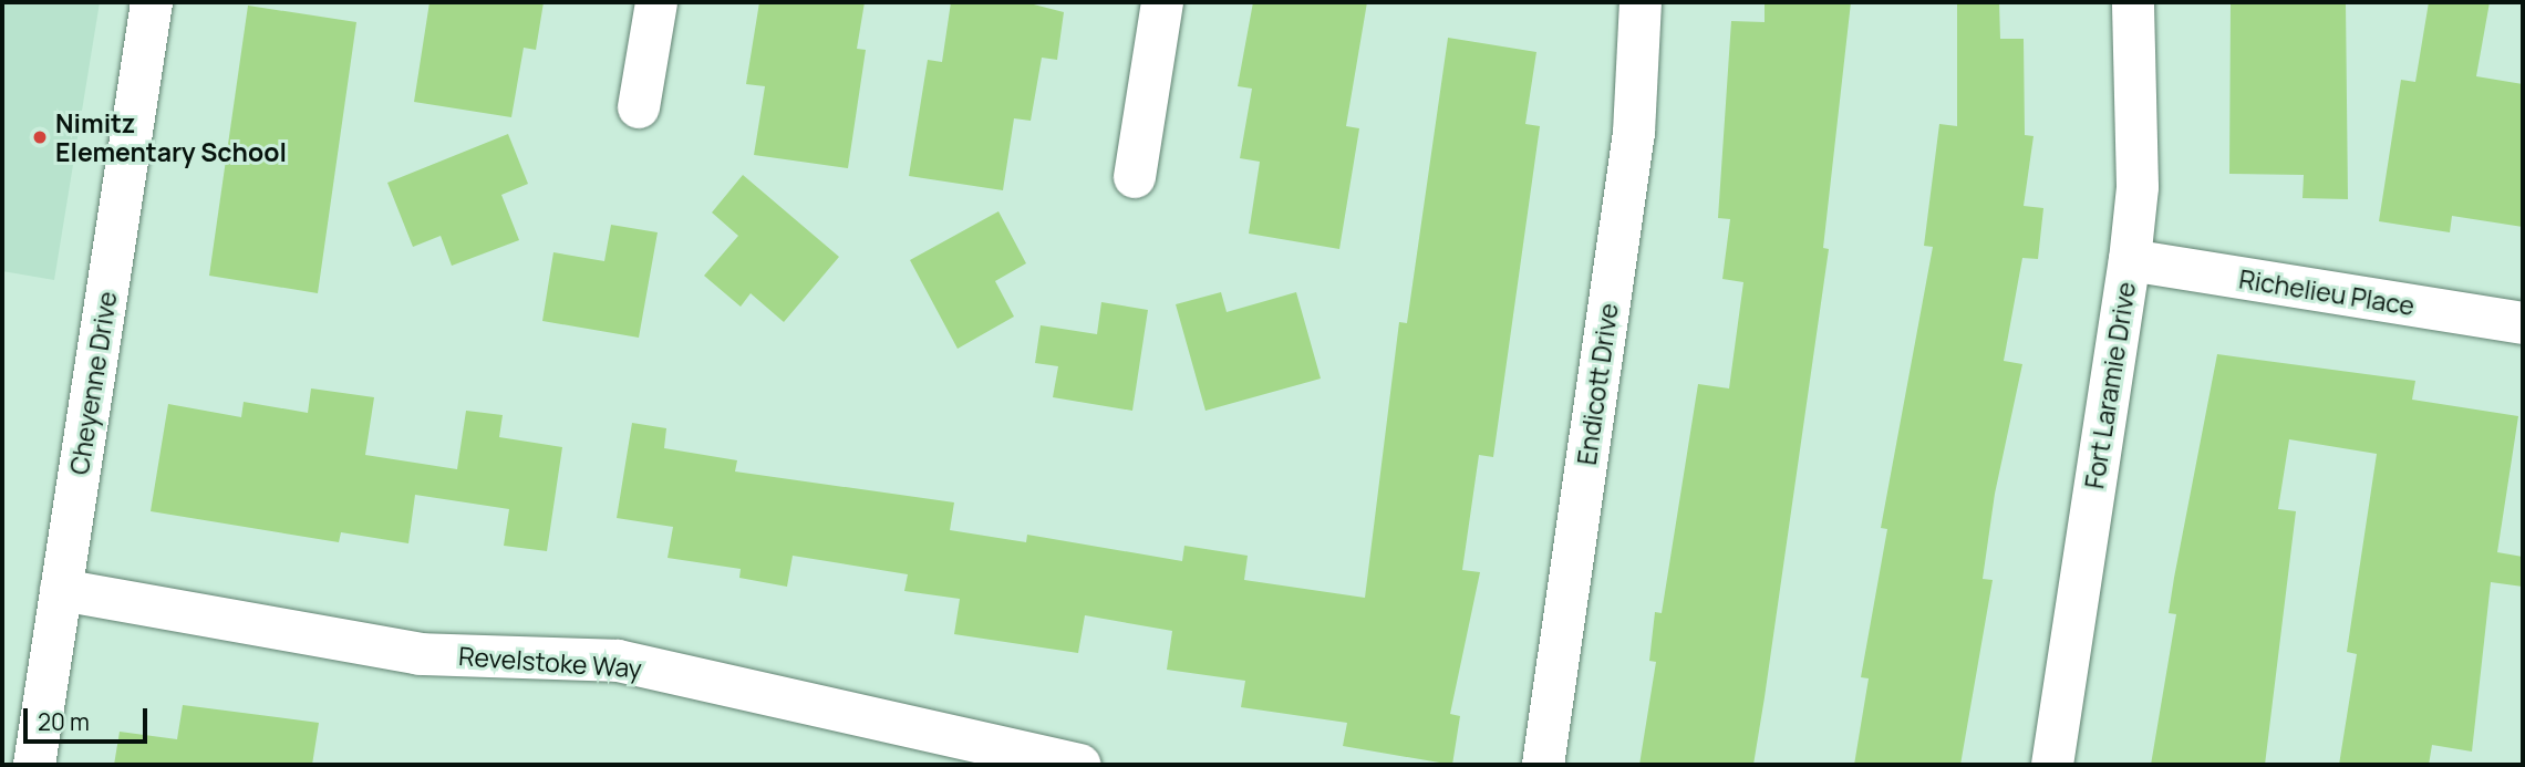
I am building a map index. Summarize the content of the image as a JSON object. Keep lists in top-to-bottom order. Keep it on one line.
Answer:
{"streets":{"street":["Richelieu Place","Cheyenne Drive","Endicott Drive","Fort Laramie Drive","Revelstoke Way"]},"crossings":[["Richelieu Place","Fort Laramie Drive"],["Cheyenne Drive","Revelstoke Way"]],"places":["Nimitz Elementary School"],"scale_bar":"20 m"}
